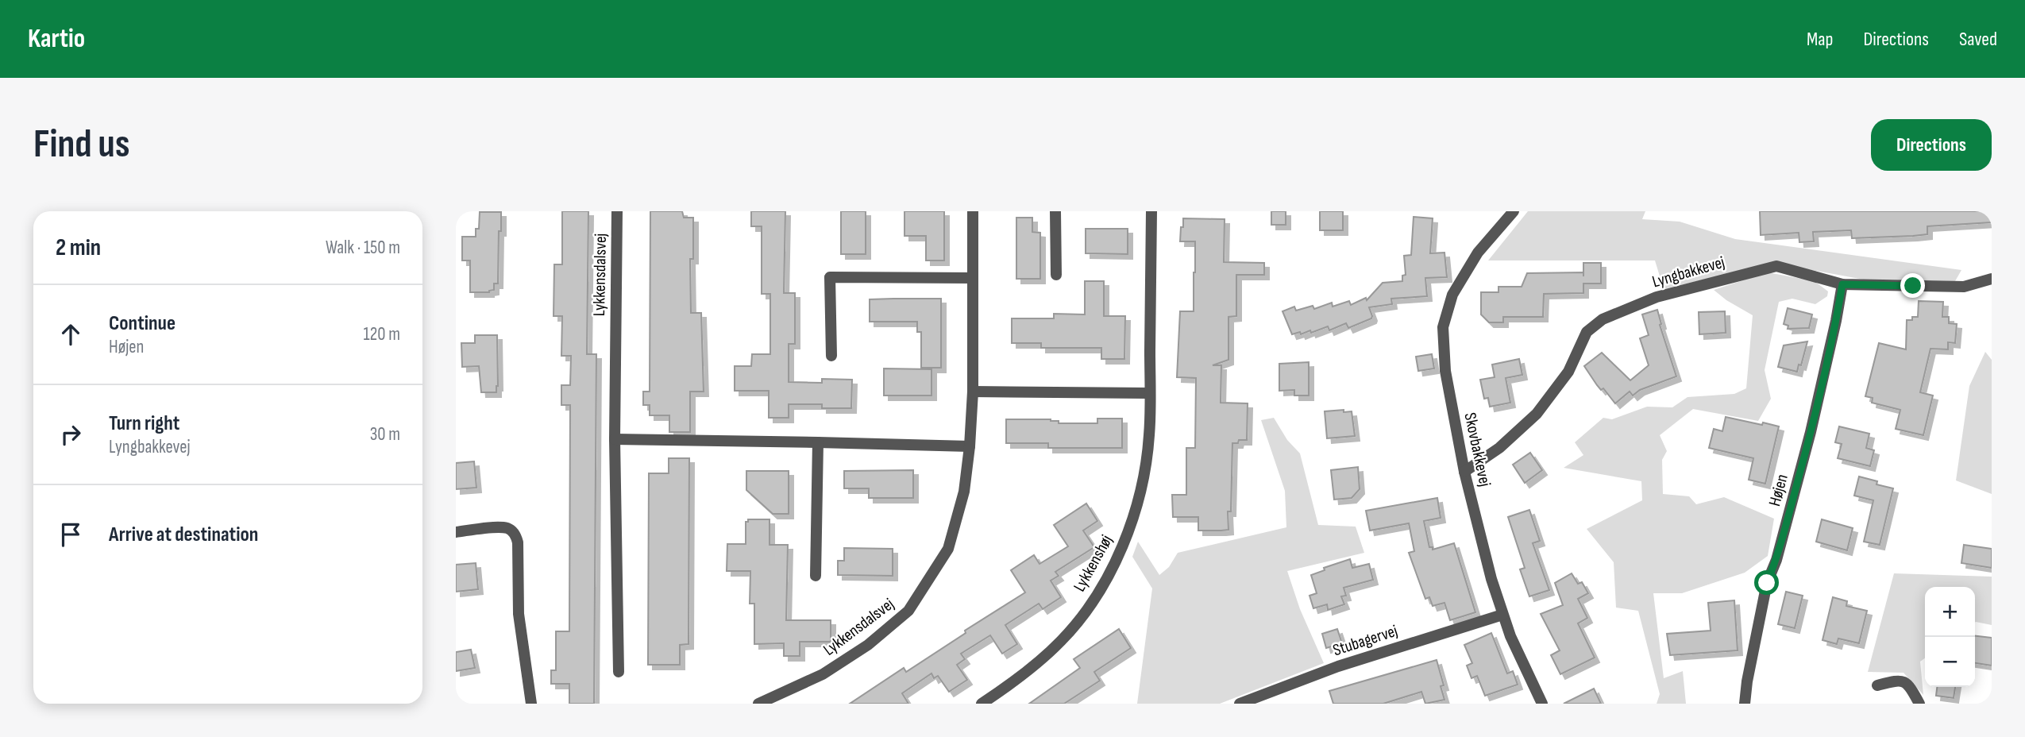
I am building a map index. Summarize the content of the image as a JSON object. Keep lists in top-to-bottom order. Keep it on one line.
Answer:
{"streets":{"street":["Lyngbakkevej","Lykkensdalsvej","Skovbakkevej","Højen","Lykkenshøj","Stubagervej"]},"crossings":[["Lyngbakkevej","Skovbakkevej"],["Lyngbakkevej","Højen"],["Skovbakkevej","Stubagervej"]],"page":{"header":"Kartio","nav":["Map","Directions","Saved"],"buttons":"Directions","title":"Find us","heading":["2 min","Walk · 150 m"],"list":[["Continue","Højen","120 m"],["Turn right","Lyngbakkevej","30 m"],"Arrive at destination"],"map_buttons":["+","−"]}}
